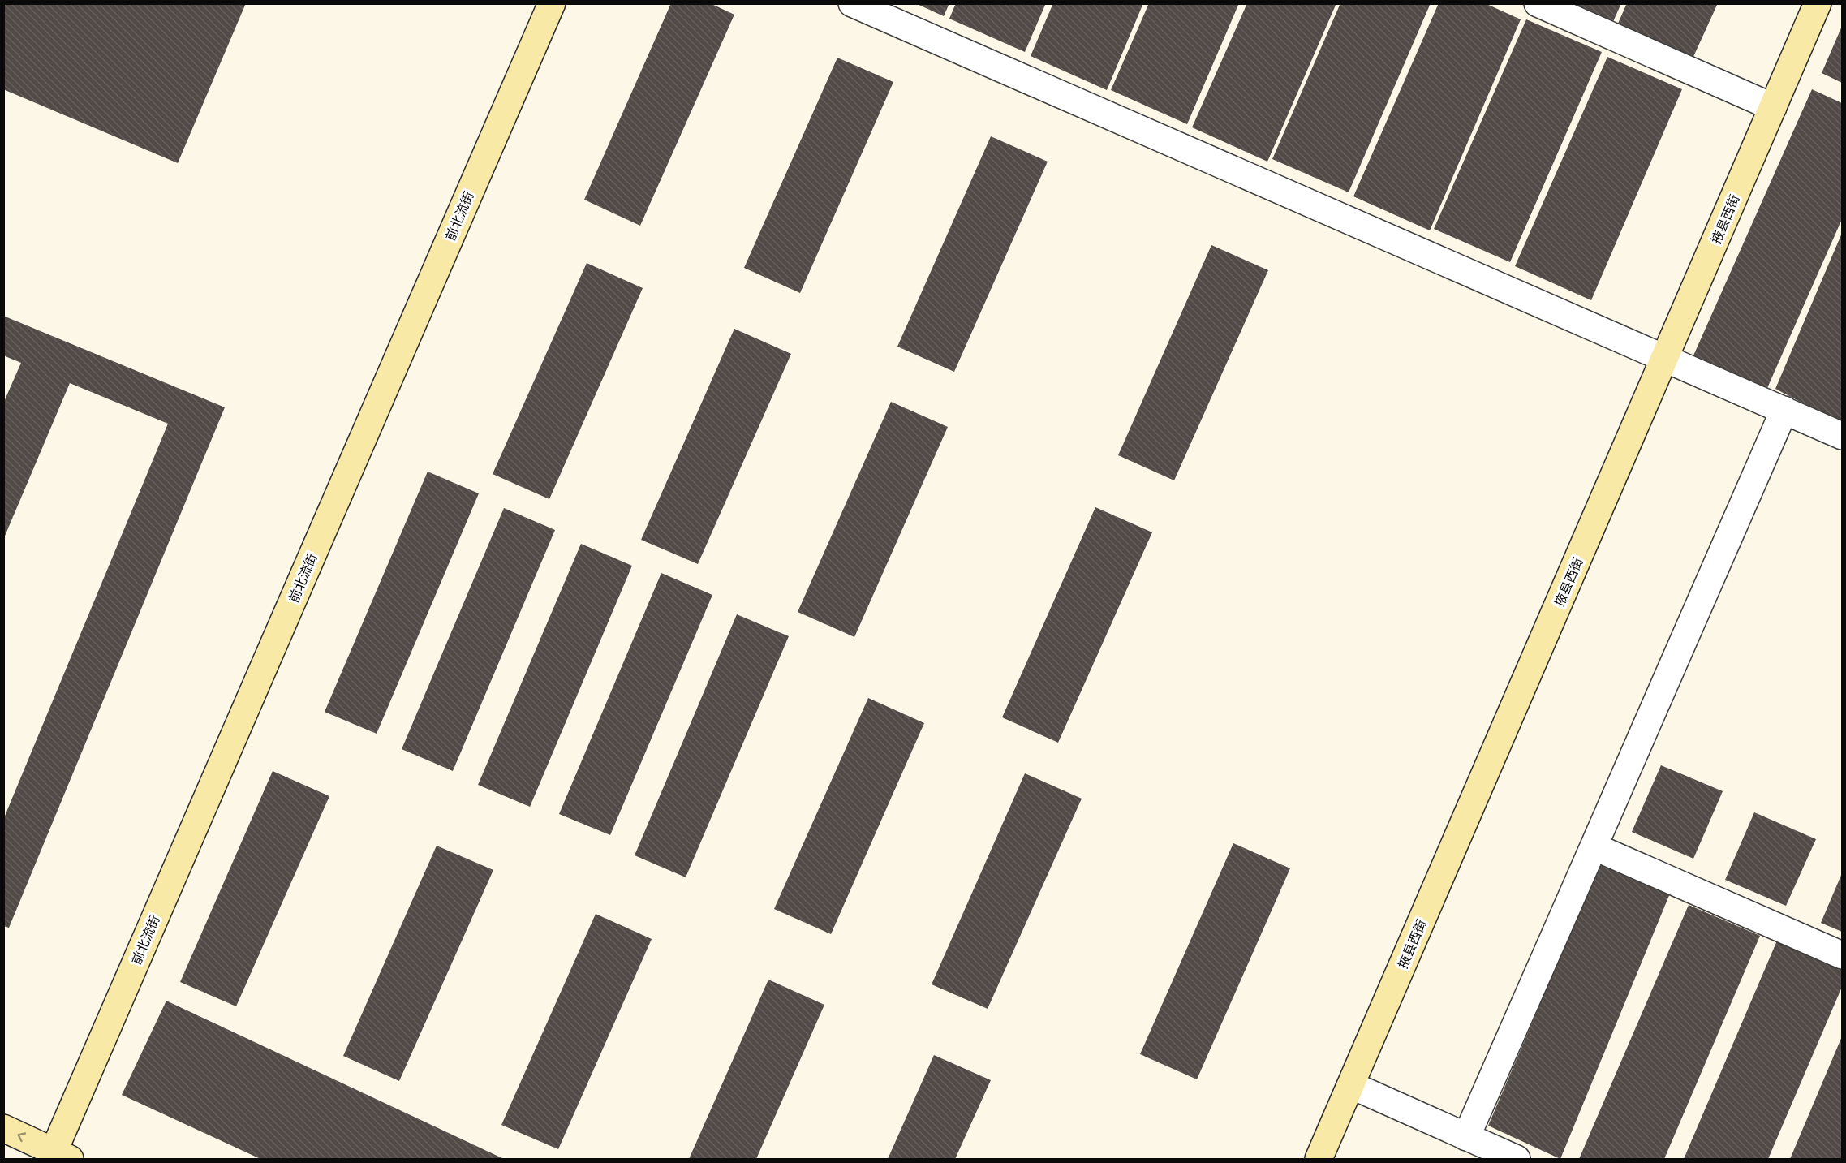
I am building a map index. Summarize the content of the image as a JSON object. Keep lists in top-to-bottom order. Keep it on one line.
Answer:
{"streets":{"main road":["前北流街","掖县西街"]}}
